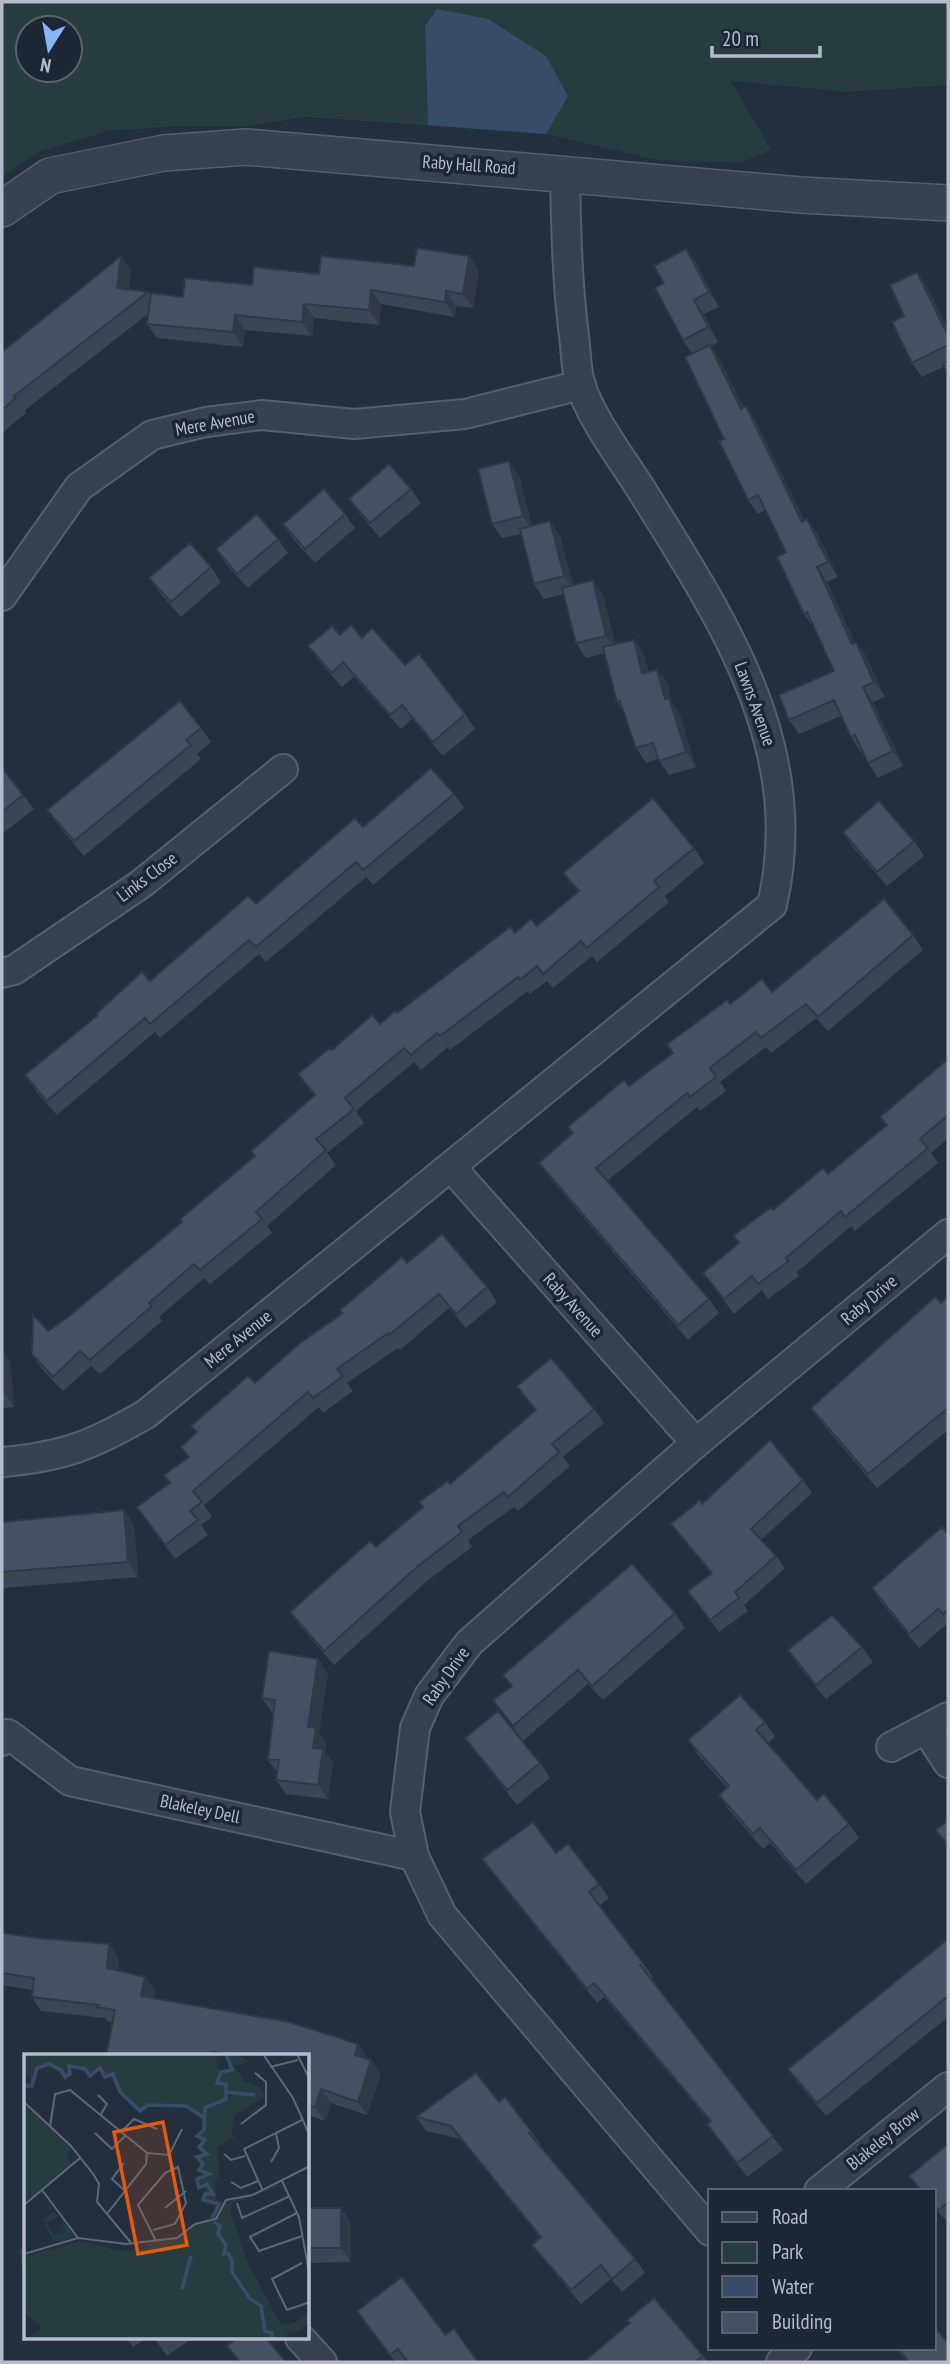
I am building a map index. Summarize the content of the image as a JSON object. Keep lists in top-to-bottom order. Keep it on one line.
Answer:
{"streets":{"street":["Raby Hall Road","Mere Avenue","Lawns Avenue","Links Close","Raby Drive","Raby Avenue","Blakeley Dell","Blakeley Brow"]},"crossings":[["Raby Hall Road","Lawns Avenue"],["Mere Avenue","Lawns Avenue"],["Mere Avenue","Raby Avenue"],["Lawns Avenue","Raby Avenue"],["Raby Drive","Raby Avenue"],["Raby Drive","Blakeley Dell"]],"legend":["Road","Park","Water","Building"],"scale_bar":"20 m","north":"bottom"}
